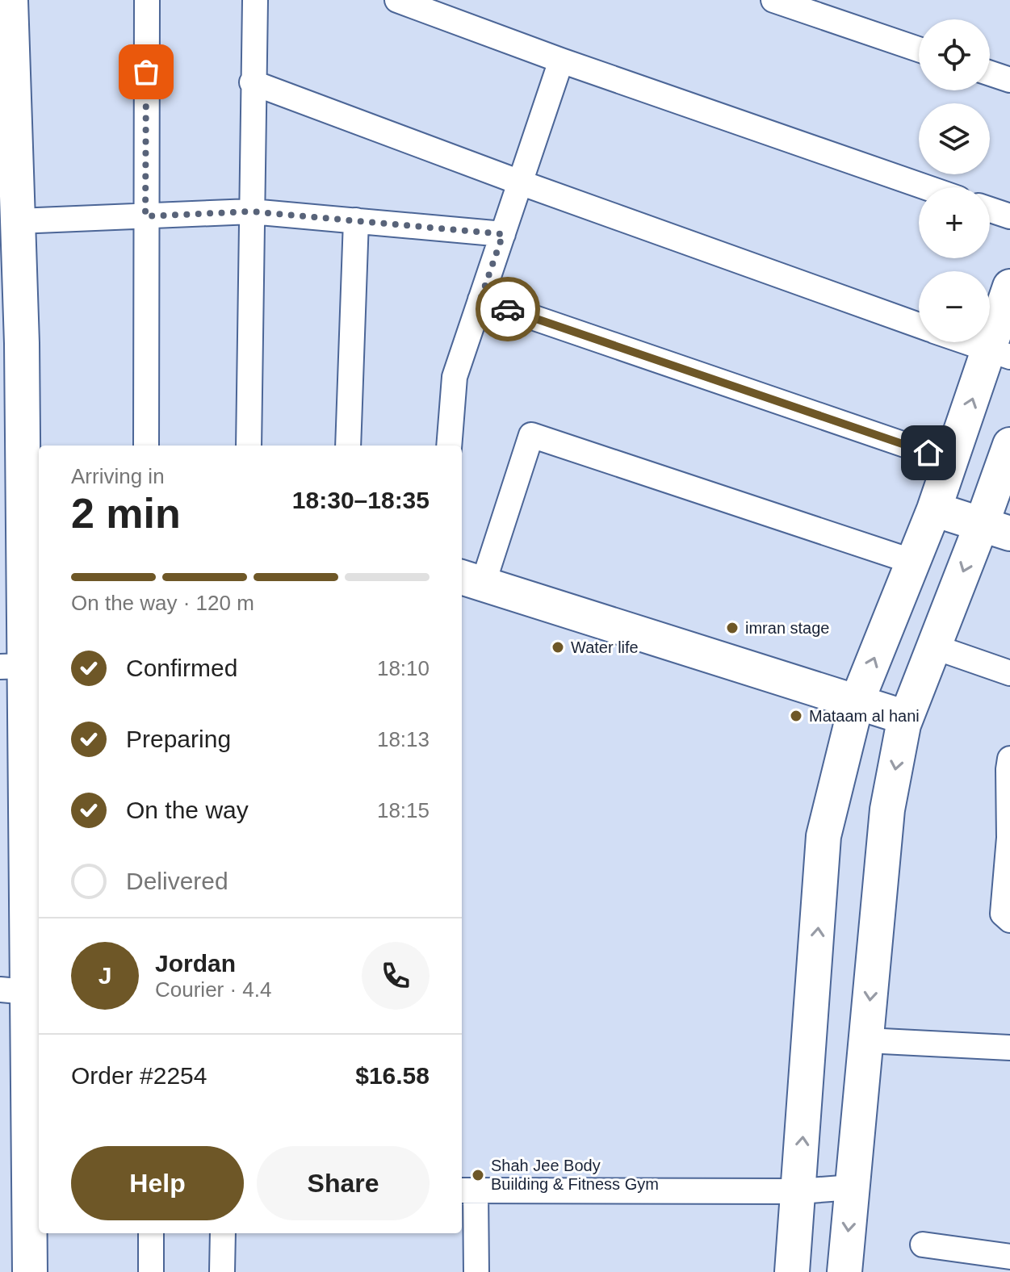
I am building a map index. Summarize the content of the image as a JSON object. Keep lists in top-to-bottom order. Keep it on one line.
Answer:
{"places":["imran stage","Water life","Mataam al hani","Shah Jee Body Building & Fitness Gym"],"page":{"map_buttons":["+","−"],"heading":["2 min","Arriving in","18:30–18:35"],"panel":["Jordan","Courier · 4.4","Order #2254","$16.58"],"bar":"On the way · 120 m","list":[["Confirmed","18:10"],["Preparing","18:13"],["On the way","18:15"],"Delivered"],"round":"J","buttons":["Help","Share"]}}
